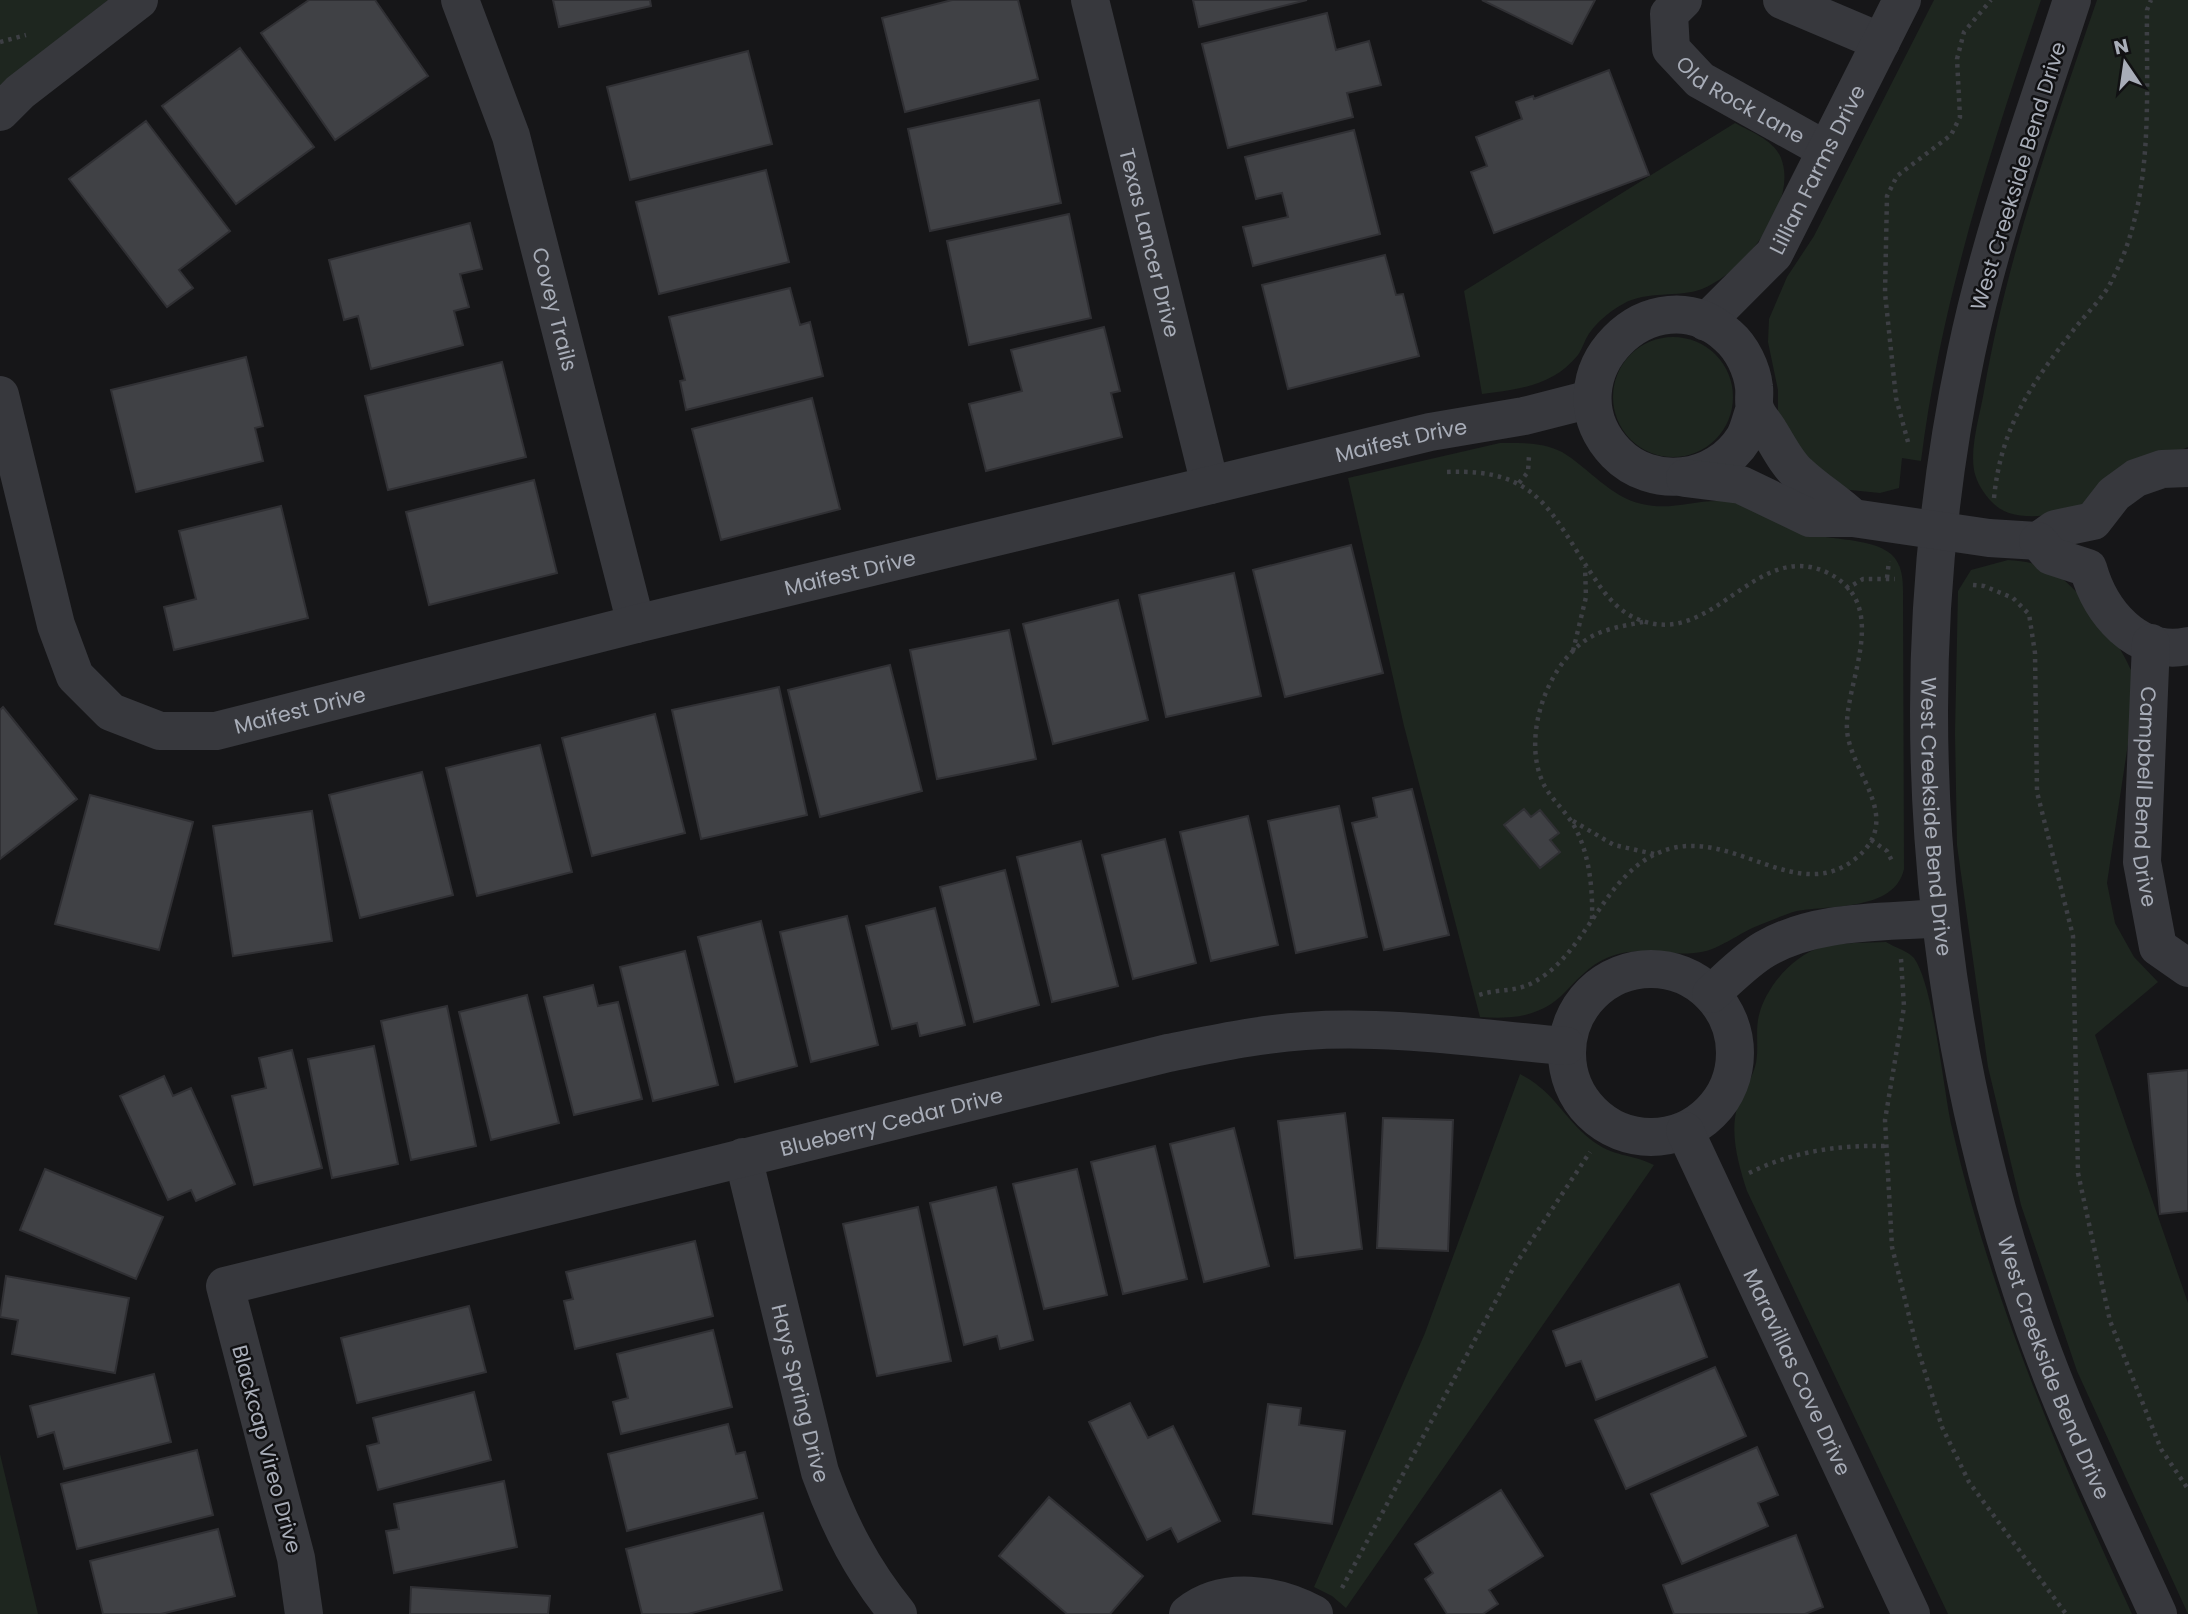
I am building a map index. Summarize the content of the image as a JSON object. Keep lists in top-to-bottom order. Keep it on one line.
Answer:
{"streets":{"street":["Old Rock Lane","Lillian Farms Drive","West Creekside Bend Drive","Texas Lancer Drive","Covey Trails","Maifest Drive","Campbell Bend Drive","Blueberry Cedar Drive","Maravillas Cove Drive","Hays Spring Drive","Blackcap Vireo Drive"]},"crossings":[["Old Rock Lane","Lillian Farms Drive"],["Lillian Farms Drive","Maifest Drive"],["Texas Lancer Drive","Maifest Drive"],["Covey Trails","Maifest Drive"],["Blueberry Cedar Drive","Maravillas Cove Drive"],["Blueberry Cedar Drive","Hays Spring Drive"],["Blueberry Cedar Drive","Blackcap Vireo Drive"]],"north":"top"}
